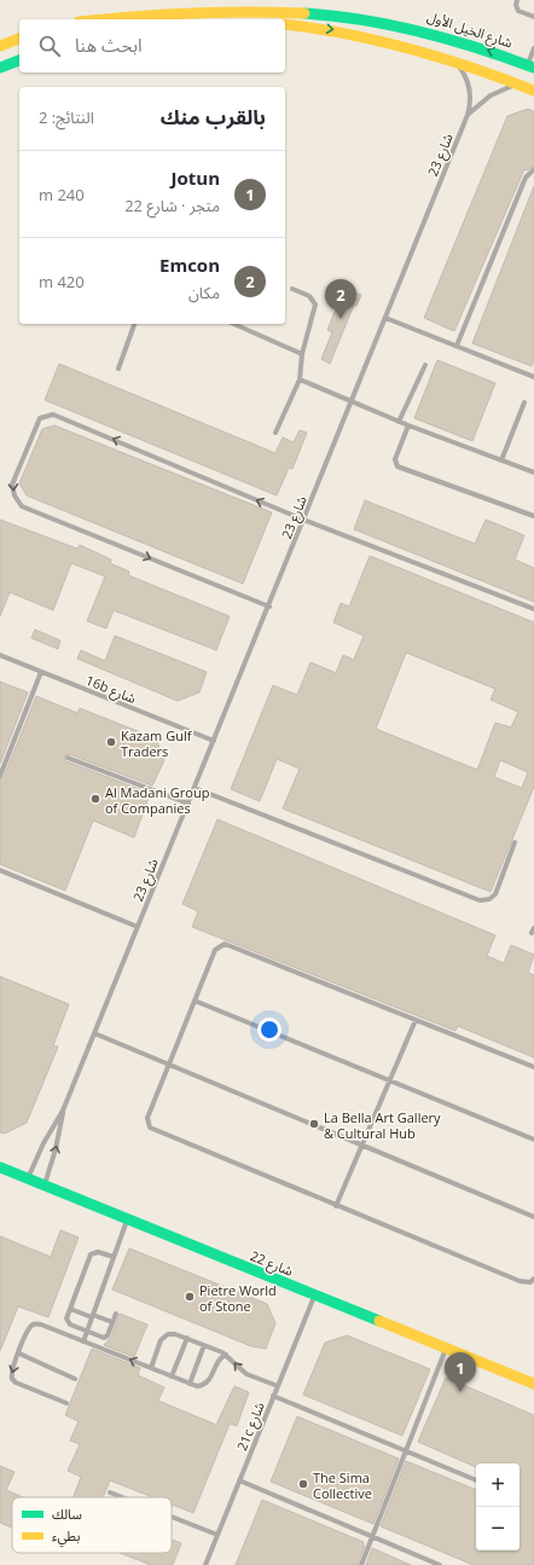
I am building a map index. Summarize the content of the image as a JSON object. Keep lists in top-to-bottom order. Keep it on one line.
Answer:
{"streets":{"main road":["شارع الخيل الأول","شارع 22"],"lane":["شارع 23","16b شارع","21c شارع"]},"crossings":[["شارع 23","16b شارع"],["شارع 23","شارع 22"],["شارع 22","21c شارع"]],"places":["Kazam Gulf Traders","Al Madani Group of Companies","La Bella Art Gallery & Cultural Hub","Pietre World of Stone","The Sima Collective"],"legend":["سالك","بطيء"],"page":{"search":"ابحث هنا","heading":["بالقرب منك","النتائج: 2"],"list":[{"mark":"1","name":"Jotun","note":"متجر · شارع 22","value":"240 m"},{"mark":"2","name":"Emcon","note":"مكان","value":"420 m"}],"pins":["2","1"],"map_buttons":["+","−"]}}
